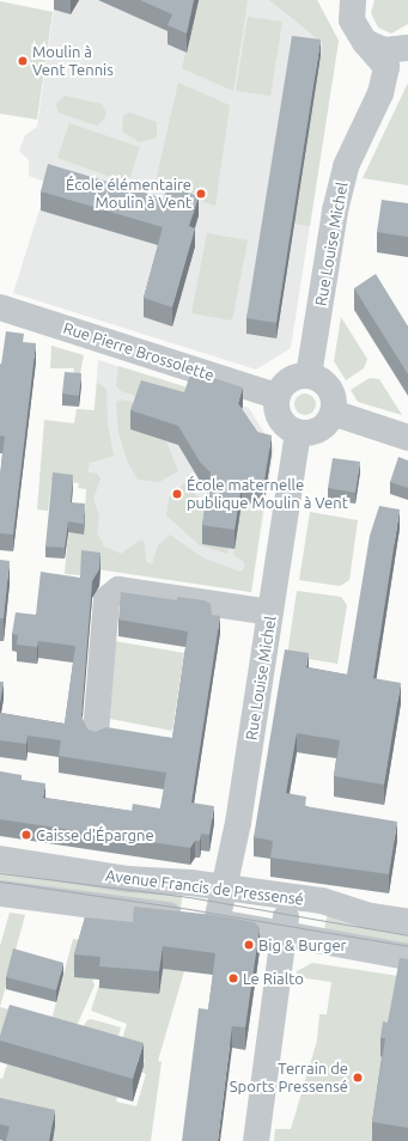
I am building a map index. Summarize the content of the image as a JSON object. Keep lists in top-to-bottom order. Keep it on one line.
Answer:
{"streets":{"street":["Rue Louise Michel","Rue Pierre Brossolette","Avenue Francis de Pressensé"]},"crossings":[["Rue Louise Michel","Rue Pierre Brossolette"],["Rue Louise Michel","Avenue Francis de Pressensé"]],"places":["Moulin à Vent Tennis","École élémentaire Moulin à Vent","École maternelle publique Moulin à Vent","Caisse d'Épargne","Big & Burger","Le Rialto","Terrain de Sports Pressensé"]}
